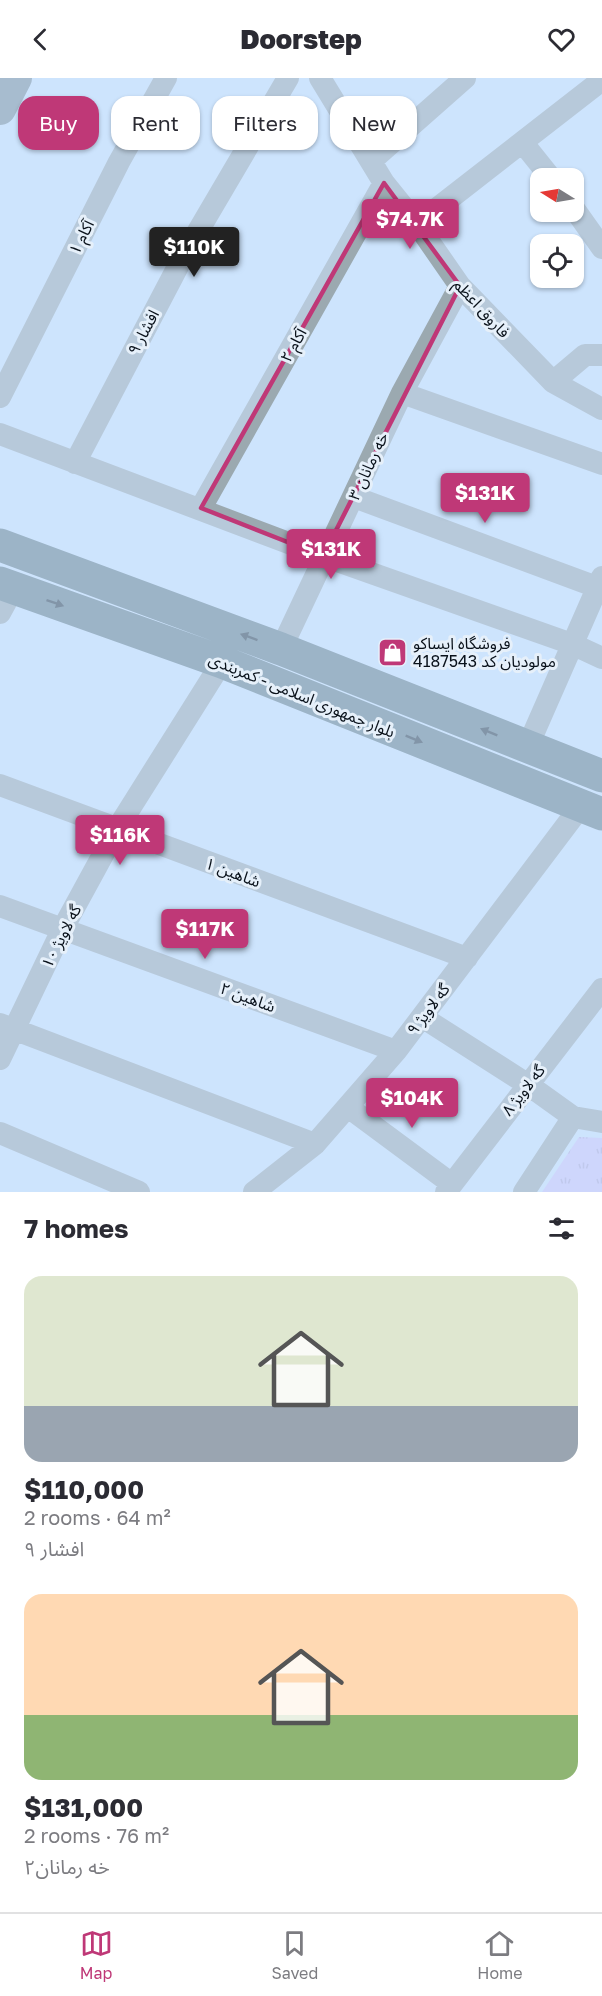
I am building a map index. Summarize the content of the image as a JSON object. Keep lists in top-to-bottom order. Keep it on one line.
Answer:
{"streets":{"main road":["بلوار جمهوری اسلامی - کمربندی"],"street":["آکام ۱","فاروق اعظم","افشار ۹","آکام ۲","خه رمانان ۳","شاهین ۱","گه لاویژ ۱۰","شاهین ۲","گه لاویژ ۹","گه لاویژ ۸"]},"crossings":[["فاروق اعظم","آکام ۲"],["فاروق اعظم","خه رمانان ۳"],["خه رمانان ۳","بلوار جمهوری اسلامی - کمربندی"],["بلوار جمهوری اسلامی - کمربندی","گه لاویژ ۱۰"],["بلوار جمهوری اسلامی - کمربندی","گه لاویژ ۹"],["شاهین ۱","گه لاویژ ۱۰"],["شاهین ۱","گه لاویژ ۹"],["گه لاویژ ۱۰","شاهین ۲"],["شاهین ۲","گه لاویژ ۹"]],"places":{"shop":["فروشگاە ایساکو مولودیان کد 4187543"]},"north":"left","page":{"header":"Doorstep","chip":["Buy","Rent","Filters","New"],"price":["$74.7K","$110K","$131K","$131K","$116K","$117K","$104K"],"heading":"7 homes","list":[{"name":"$110,000","note":"2 rooms · 64 m² · افشار ۹"},{"name":"$131,000","note":"2 rooms · 76 m² · خه رمانان۲"}],"tabs":["Map","Saved","Home"]}}
